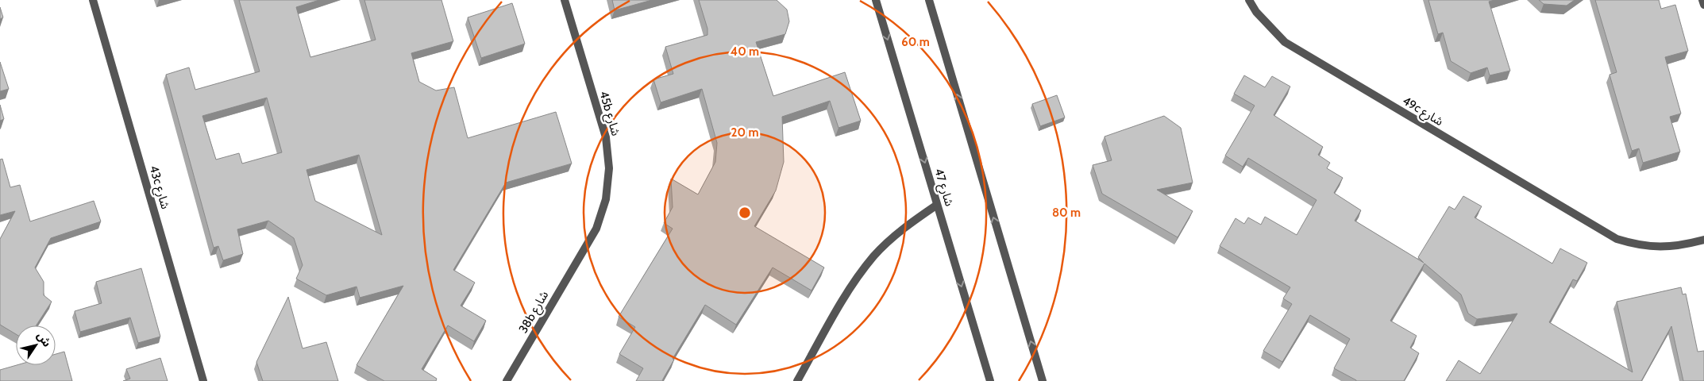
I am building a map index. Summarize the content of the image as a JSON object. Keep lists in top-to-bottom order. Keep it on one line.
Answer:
{"streets":{"street":["49c شارع","45b شارع","43c شارع","شارع 47","38b شارع"]},"crossings":[["45b شارع","38b شارع"]],"north":"top right","rings":["60 m","40 m","20 m","80 m"]}
